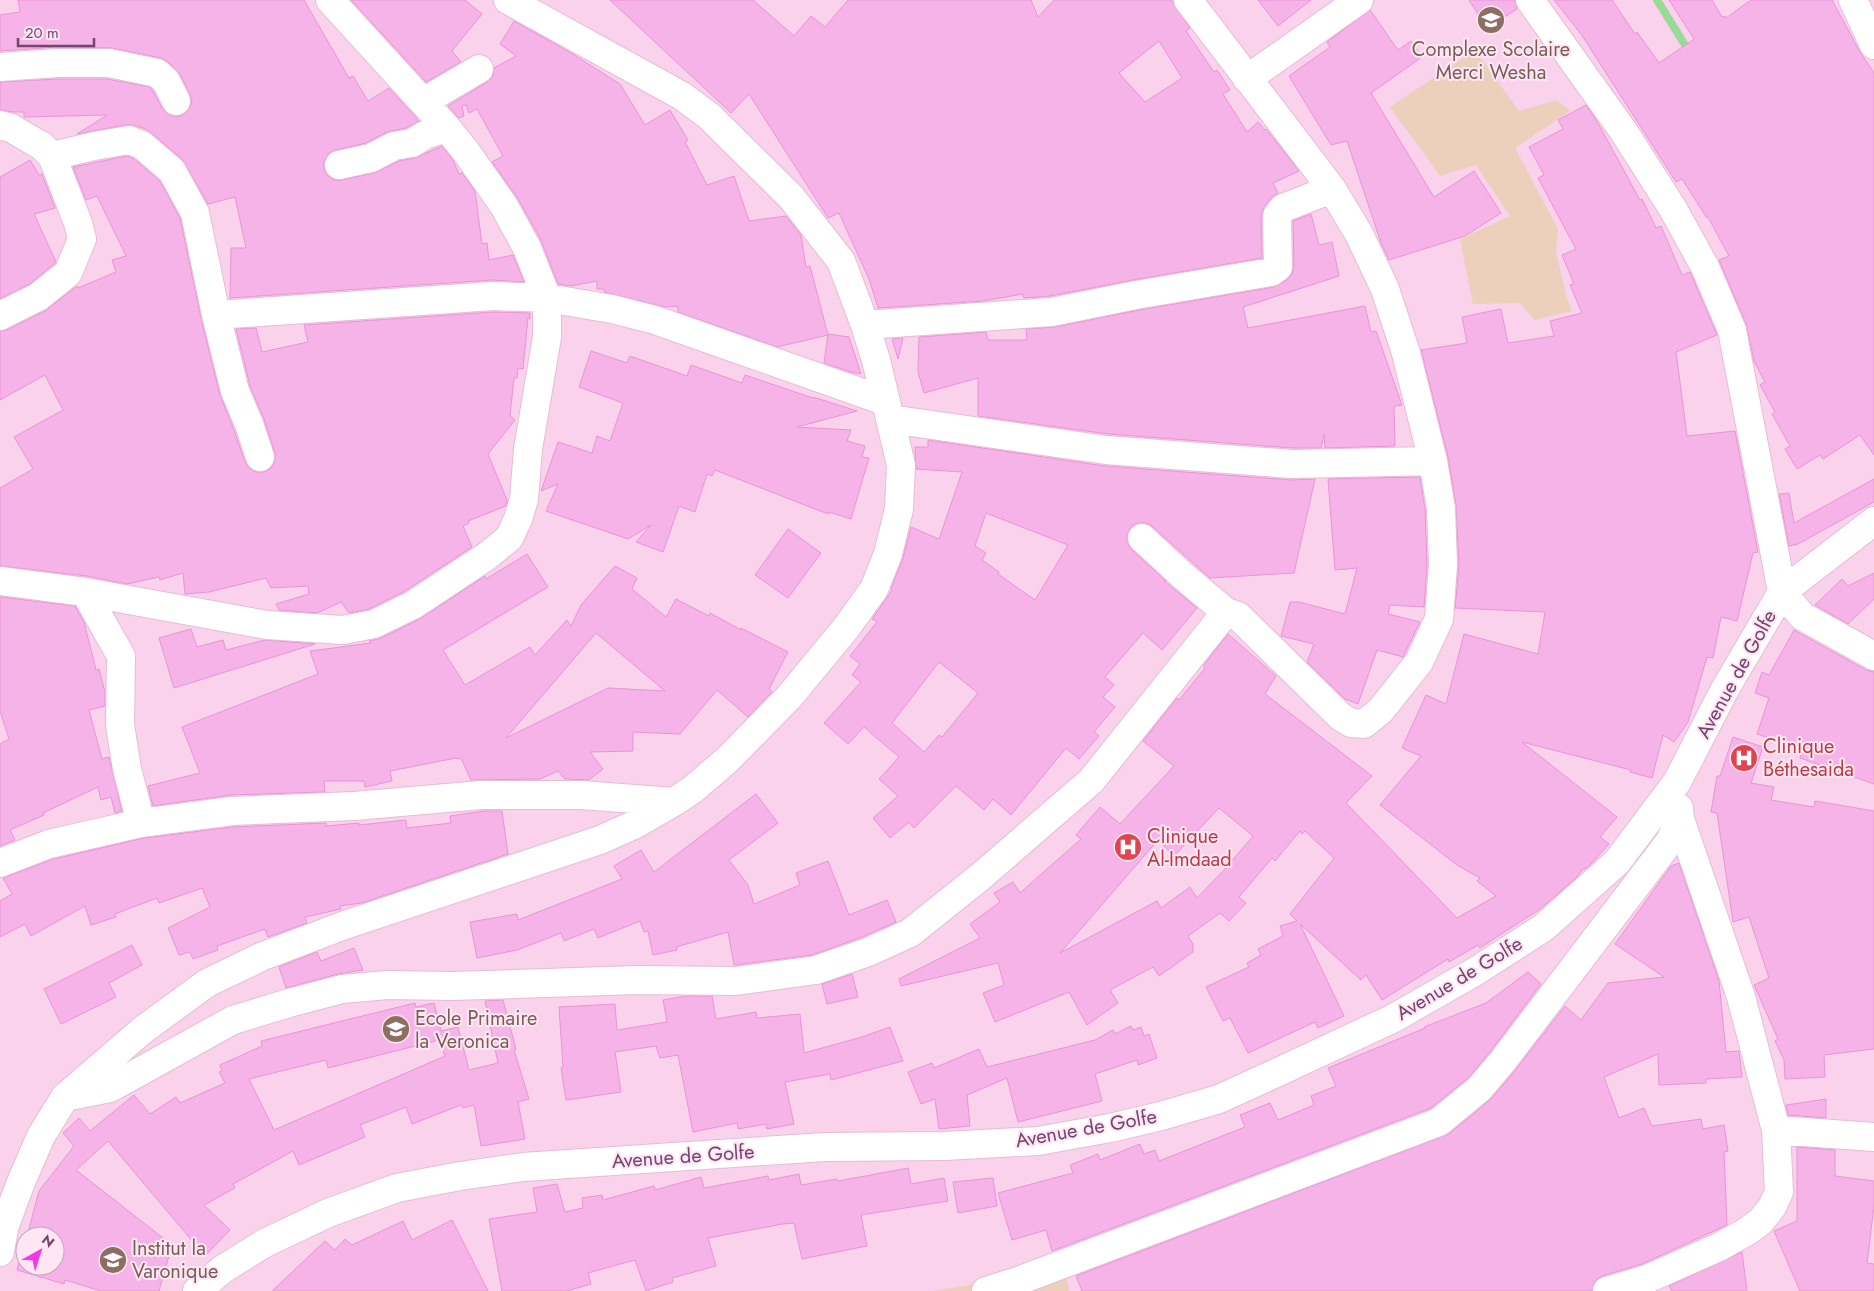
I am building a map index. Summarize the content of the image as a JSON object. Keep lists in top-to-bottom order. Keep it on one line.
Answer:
{"streets":{"street":["Avenue de Golfe"]},"places":{"school or university":["Complexe Scolaire Merci Wesha","Ecole Primaire la Veronica","Institut la Varonique"],"hospital":["Clinique Béthesaida","Clinique Al-Imdaad"]},"scale_bar":"20 m","north":"top right"}
